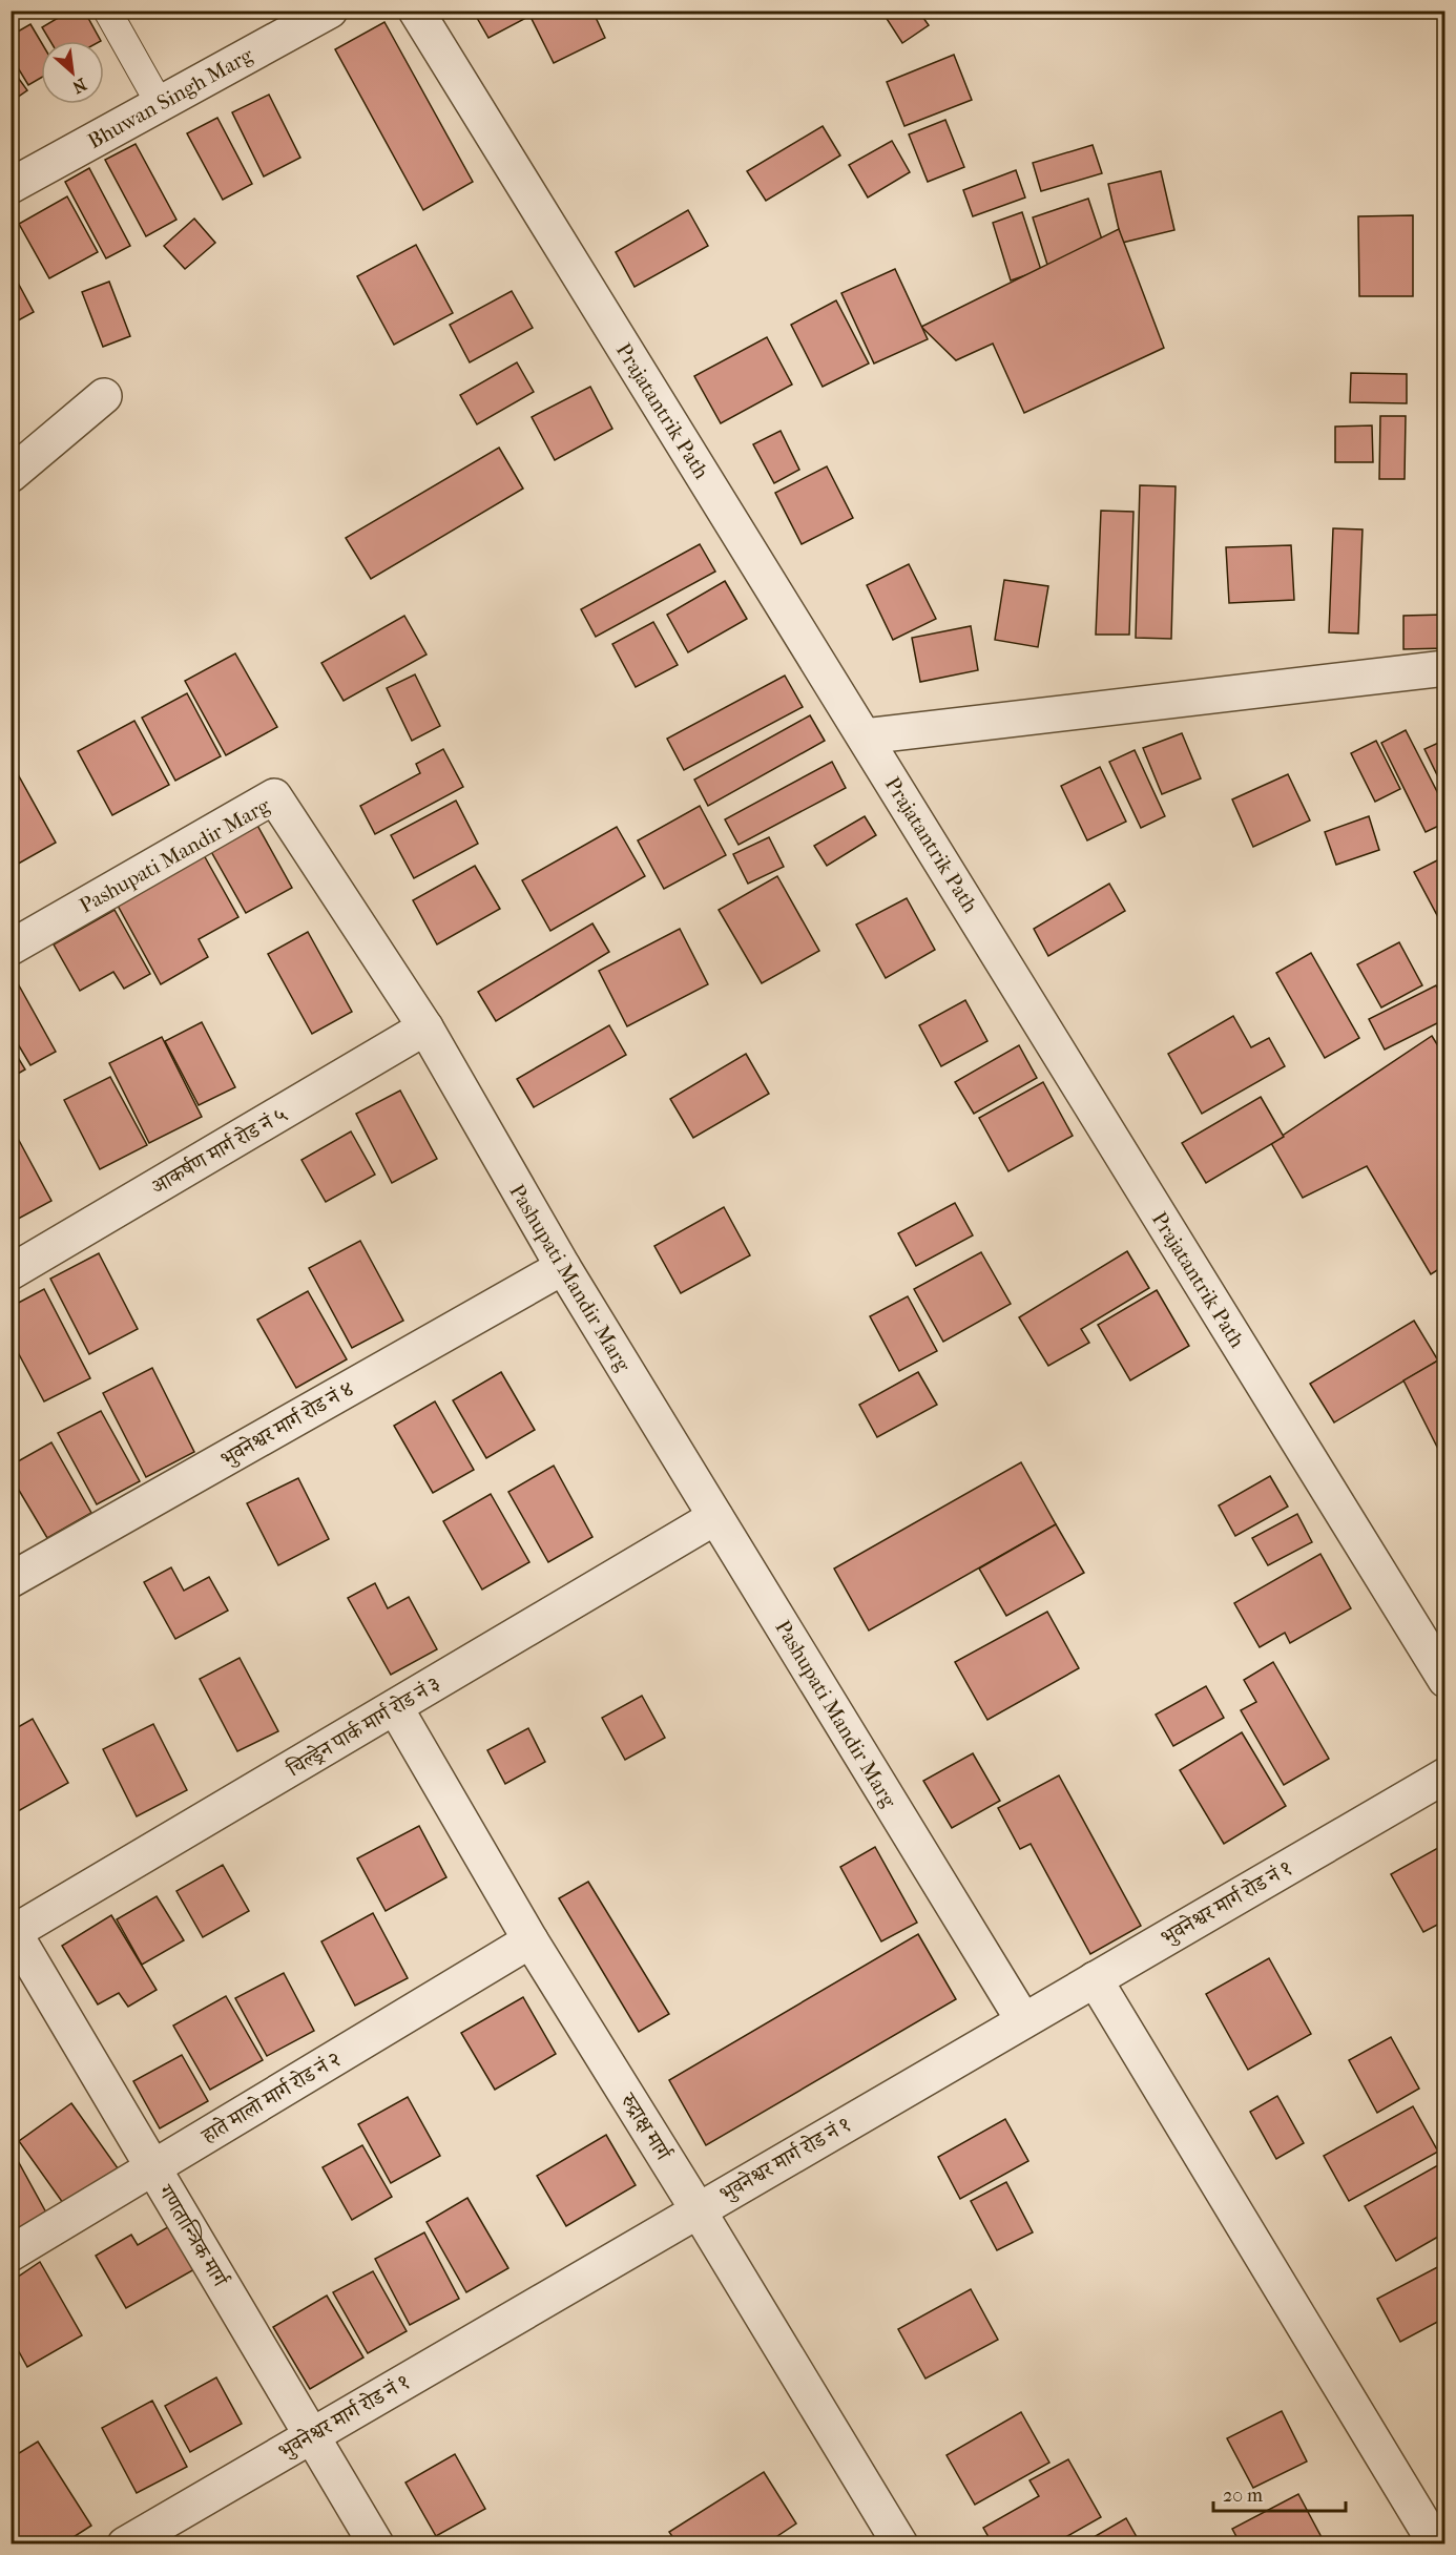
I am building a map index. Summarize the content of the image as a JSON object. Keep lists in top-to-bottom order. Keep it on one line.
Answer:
{"streets":{"street":["Bhuwan Singh Marg","Prajatantrik Path","Pashupati Mandir Marg","आकर्षण मार्ग रोड नं ५","भुवनेश्वर मार्ग रोड नं ४","चिल्ड्रेन पार्क मार्ग रोड नं ३","भुवनेश्वर मार्ग रोड नं १","हाते मालो मार्ग रोड नं २","रुद्राक्ष मार्ग","गणतान्त्रिक मार्ग"]},"crossings":[["Pashupati Mandir Marg","आकर्षण मार्ग रोड नं ५"],["Pashupati Mandir Marg","भुवनेश्वर मार्ग रोड नं ४"],["Pashupati Mandir Marg","चिल्ड्रेन पार्क मार्ग रोड नं ३"],["Pashupati Mandir Marg","भुवनेश्वर मार्ग रोड नं १"],["चिल्ड्रेन पार्क मार्ग रोड नं ३","रुद्राक्ष मार्ग"],["चिल्ड्रेन पार्क मार्ग रोड नं ३","गणतान्त्रिक मार्ग"],["भुवनेश्वर मार्ग रोड नं १","रुद्राक्ष मार्ग"],["भुवनेश्वर मार्ग रोड नं १","गणतान्त्रिक मार्ग"],["हाते मालो मार्ग रोड नं २","रुद्राक्ष मार्ग"],["हाते मालो मार्ग रोड नं २","गणतान्त्रिक मार्ग"]],"scale_bar":"20 m","north":"bottom right"}
